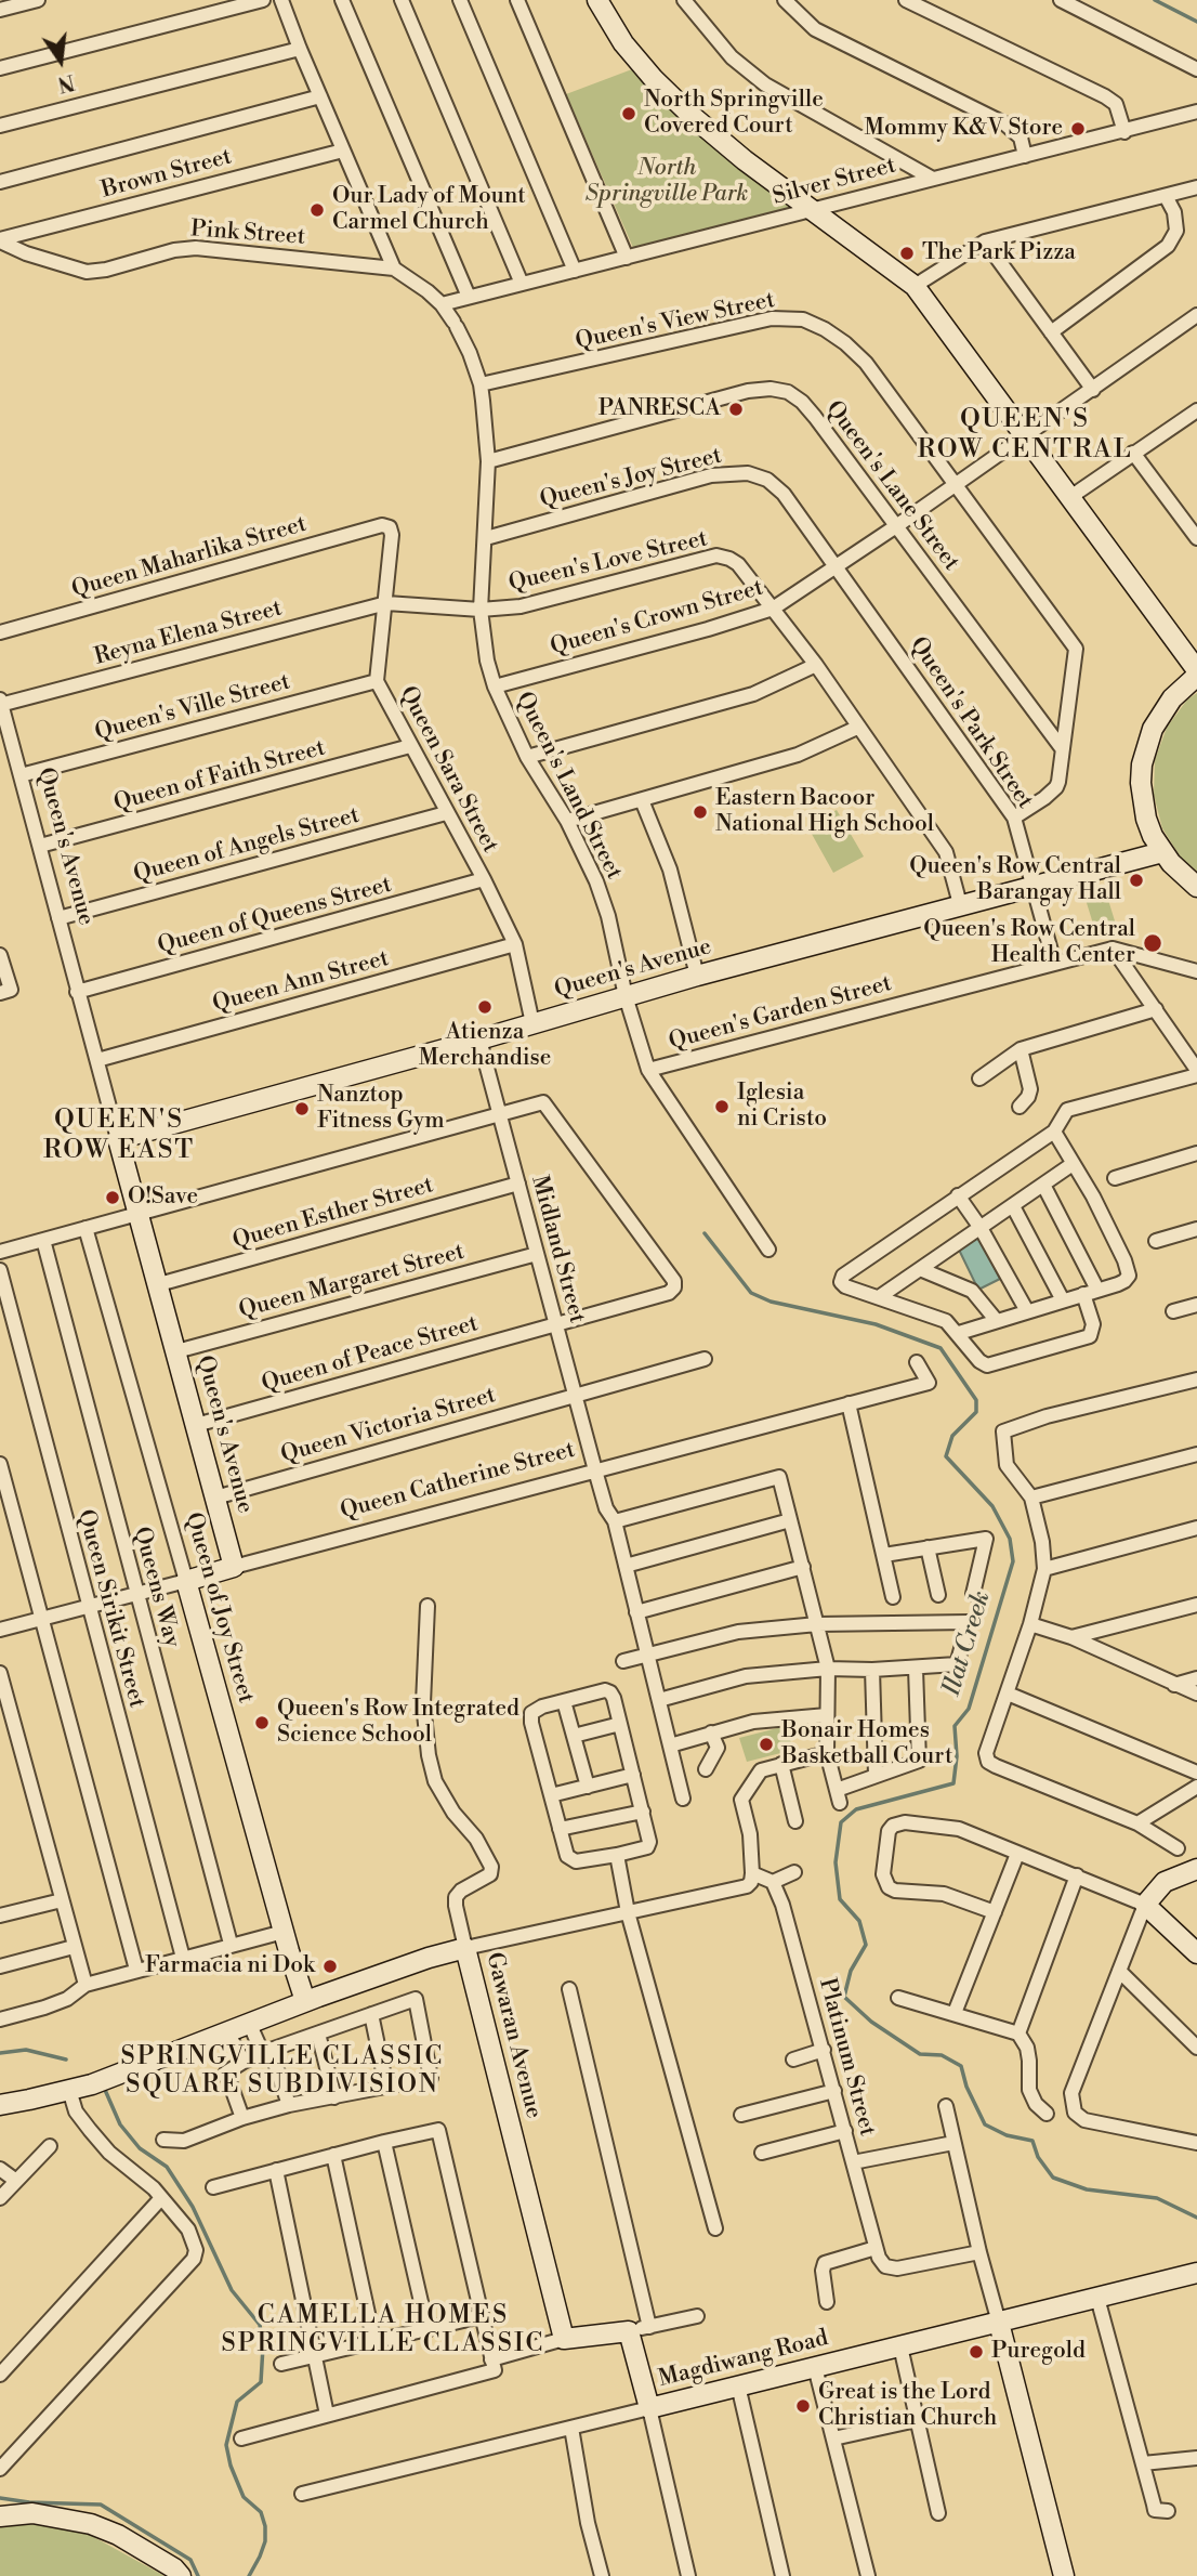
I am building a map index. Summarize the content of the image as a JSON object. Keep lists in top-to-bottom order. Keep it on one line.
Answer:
{"streets":{"street":["Brown Street","Silver Street","Pink Street","Queen's View Street","Queen's Joy Street","Queen's Lane Street","Queen Maharlika Street","Queen's Love Street","Queen's Crown Street","Reyna Elena Street","Queen's Ville Street","Queen's Park Street","Queen Sara Street","Queen of Faith Street","Queen's Land Street","Queen of Angels Street","Queen's Avenue","Queen of Queens Street","Queen Ann Street","Queen's Garden Street","Queen Esther Street","Midland Street","Queen Margaret Street","Queen of Peace Street","Queen Victoria Street","Queen Catherine Street","Queens Way","Queen of Joy Street","Queen Sirikit Street","Gawaran Avenue","Platinum Street","Magdiwang Road"]},"crossings":[["Brown Street","Pink Street"],["Silver Street","Pink Street"],["Silver Street","Queen's Land Street"],["Pink Street","Queen's Land Street"],["Queen's View Street","Queen's Lane Street"],["Queen's View Street","Queen's Crown Street"],["Queen's View Street","Queen's Land Street"],["Queen's Joy Street","Queen's Crown Street"],["Queen's Joy Street","Queen's Park Street"],["Queen's Joy Street","Queen's Land Street"],["Queen's Lane Street","Queen's Crown Street"],["Queen's Lane Street","Queen's Land Street"],["Queen Maharlika Street","Queen Sara Street"],["Queen's Love Street","Queen's Crown Street"],["Queen's Love Street","Reyna Elena Street"],["Queen's Love Street","Queen Sara Street"],["Queen's Love Street","Queen's Land Street"],["Queen's Love Street","Queen's Avenue"],["Queen's Crown Street","Queen's Park Street"],["Queen's Crown Street","Queen's Land Street"],["Reyna Elena Street","Queen Sara Street"],["Reyna Elena Street","Queen's Avenue"],["Queen's Ville Street","Queen Sara Street"],["Queen's Ville Street","Queen's Avenue"],["Queen's Park Street","Queen's Avenue"],["Queen's Park Street","Queen's Garden Street"],["Queen Sara Street","Queen of Faith Street"],["Queen Sara Street","Queen of Angels Street"],["Queen Sara Street","Queen's Avenue"],["Queen Sara Street","Queen of Queens Street"],["Queen Sara Street","Queen Ann Street"],["Queen of Faith Street","Queen's Avenue"],["Queen's Land Street","Queen's Avenue"],["Queen's Land Street","Queen's Garden Street"],["Queen of Angels Street","Queen's Avenue"],["Queen's Avenue","Queen of Queens Street"],["Queen's Avenue","Queen Ann Street"],["Queen's Avenue","Queen's Garden Street"],["Queen's Avenue","Queen Esther Street"],["Queen's Avenue","Midland Street"],["Queen's Avenue","Queen Margaret Street"],["Queen's Avenue","Queen of Peace Street"],["Queen's Avenue","Queen Victoria Street"],["Queen's Avenue","Queen Catherine Street"],["Queen Esther Street","Midland Street"],["Midland Street","Queen Margaret Street"],["Midland Street","Queen of Peace Street"],["Midland Street","Queen Victoria Street"],["Midland Street","Queen Catherine Street"],["Queen Catherine Street","Queens Way"],["Queen Catherine Street","Queen of Joy Street"],["Queen Catherine Street","Queen Sirikit Street"],["Queen of Joy Street","Gawaran Avenue"]],"districts":["QUEEN'S ROW CENTRAL","QUEEN'S ROW EAST","SPRINGVILLE CLASSIC SQUARE SUBDIVISION","CAMELLA HOMES SPRINGVILLE CLASSIC"],"water":["Ilat Creek"],"parks":["North Springville Park"],"places":["North Springville Covered Court","Mommy K&V Store","Our Lady of Mount Carmel Church","The Park Pizza","PANRESCA","Eastern Bacoor National High School","Queen's Row Central Barangay Hall","Queen's Row Central Health Center","Atienza Merchandise","Iglesia ni Cristo","Nanztop Fitness Gym","O!Save","Queen's Row Integrated Science School","Bonair Homes Basketball Court","Farmacia ni Dok","Puregold","Great is the Lord Christian Church"],"north":"bottom"}
